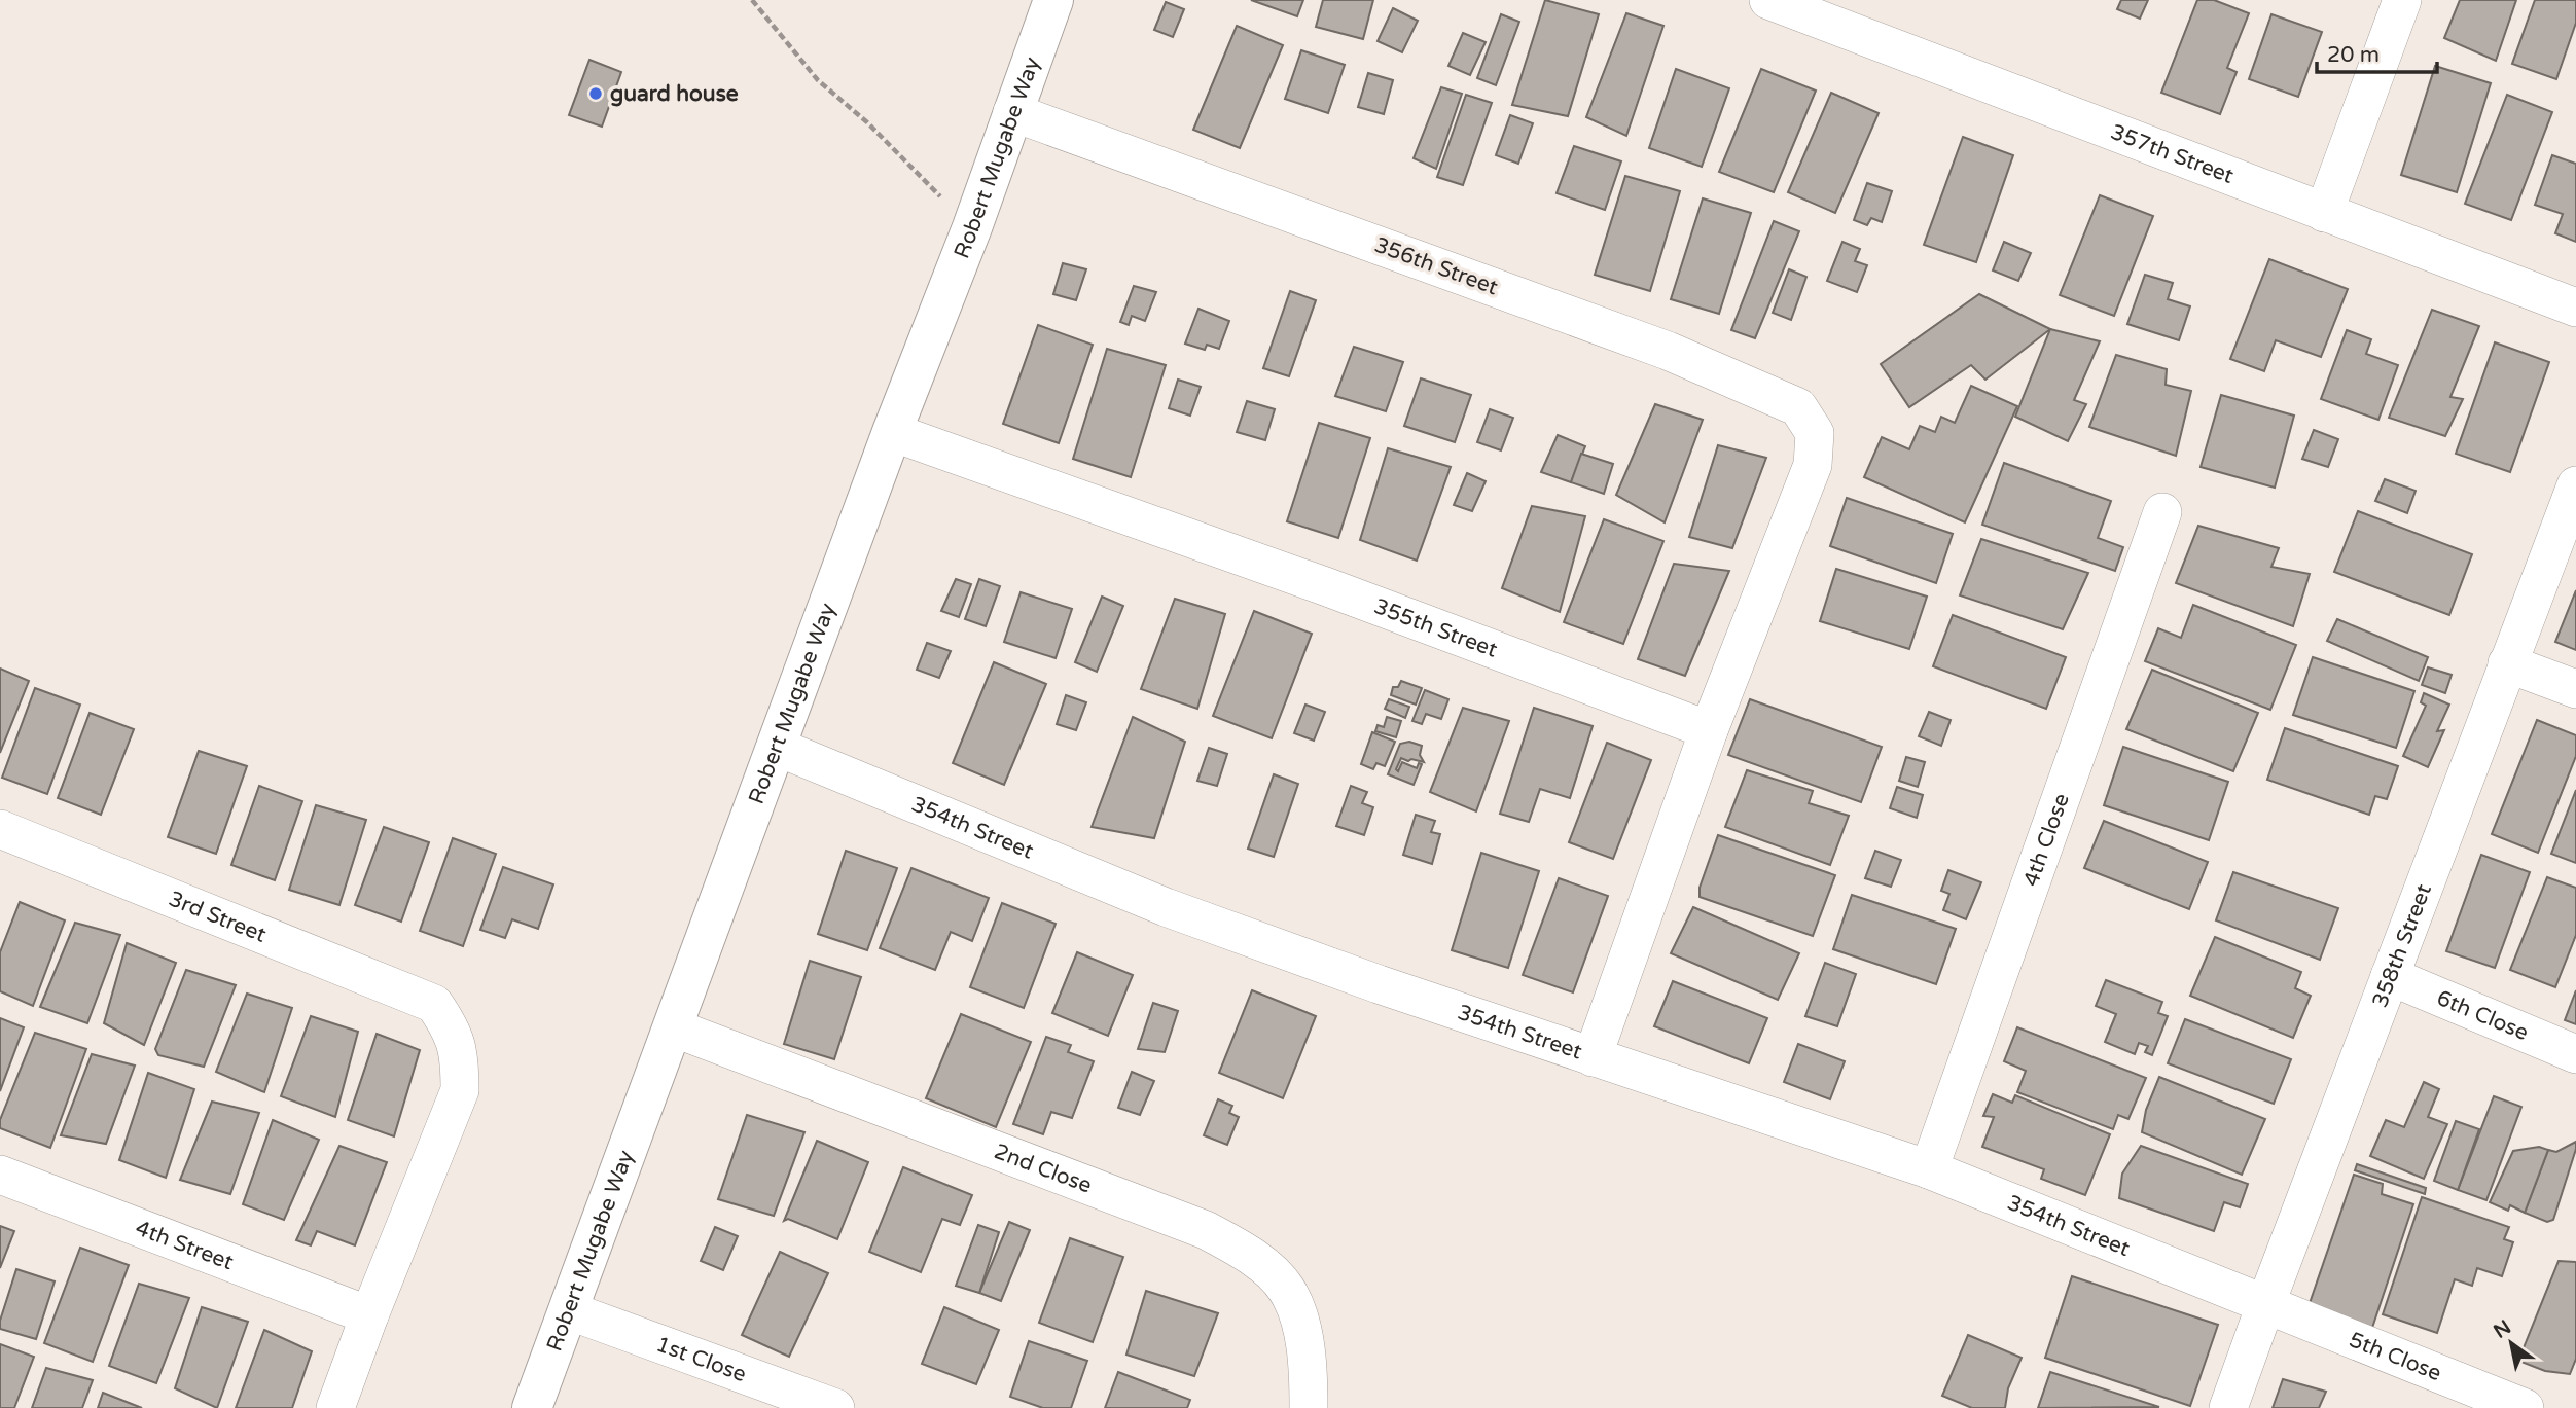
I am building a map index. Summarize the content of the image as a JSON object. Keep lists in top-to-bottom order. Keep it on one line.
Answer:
{"streets":{"street":["357th Street","Robert Mugabe Way","356th Street","355th Street","354th Street","4th Close","3rd Street","358th Street","6th Close","2nd Close","4th Street","5th Close","1st Close"]},"crossings":[["Robert Mugabe Way","356th Street"],["Robert Mugabe Way","355th Street"],["Robert Mugabe Way","354th Street"],["Robert Mugabe Way","2nd Close"],["Robert Mugabe Way","1st Close"],["356th Street","355th Street"],["354th Street","4th Close"],["354th Street","358th Street"],["354th Street","5th Close"],["3rd Street","4th Street"],["358th Street","6th Close"],["358th Street","5th Close"]],"places":["guard house"],"scale_bar":"20 m","north":"top left"}
